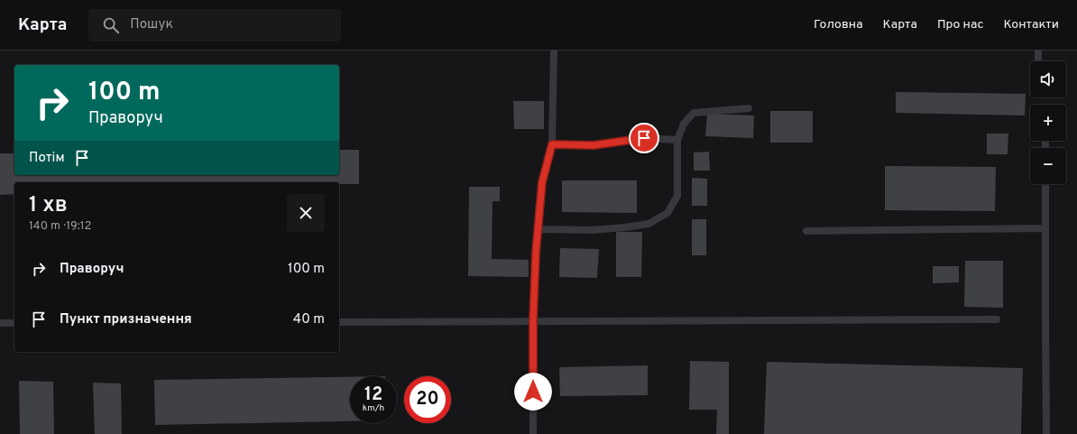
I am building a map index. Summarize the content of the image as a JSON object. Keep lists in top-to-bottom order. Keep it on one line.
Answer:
{"page":{"header":"Карта","search":"Пошук","nav":["Головна","Карта","Про нас","Контакти"],"map_buttons":["+","−"],"turn":["100 m","Праворуч"],"then":"Потім","heading":["1 хв","140 m · 19:12"],"list":[{"name":"Праворуч","value":"100 m"},{"name":"Пункт призначення","value":"40 m"}],"speed":"12 km/h","limit":"20"}}
